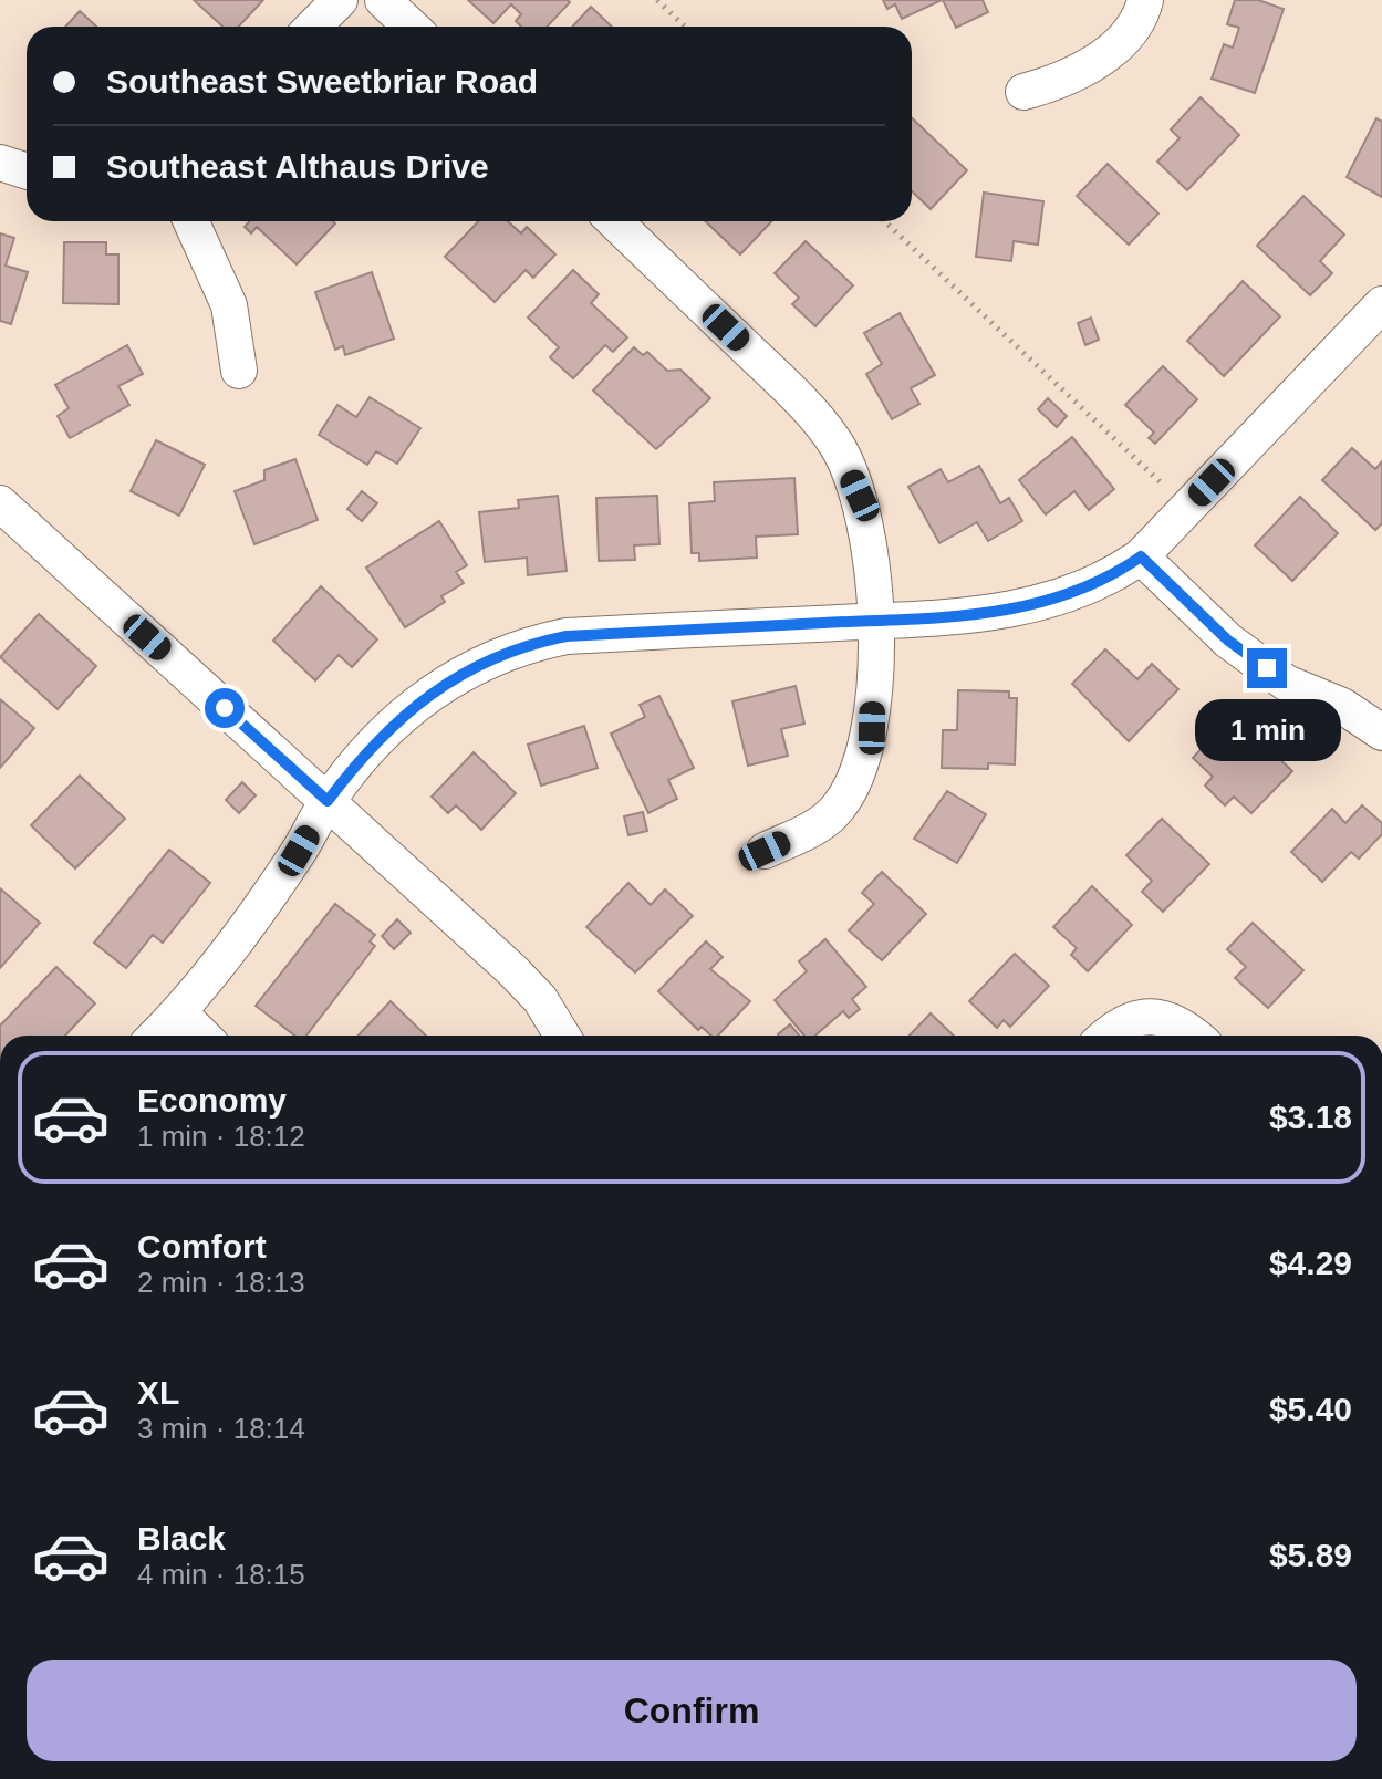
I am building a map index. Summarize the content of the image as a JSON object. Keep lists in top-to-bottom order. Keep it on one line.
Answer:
{"page":{"banner":["Southeast Sweetbriar Road","Southeast Althaus Drive"],"bubble":"1 min","list":[{"name":"Economy","note":"1 min · 18:12","value":"$3.18"},{"name":"Comfort","note":"2 min · 18:13","value":"$4.29"},{"name":"XL","note":"3 min · 18:14","value":"$5.40"},{"name":"Black","note":"4 min · 18:15","value":"$5.89"}],"buttons":"Confirm"}}
